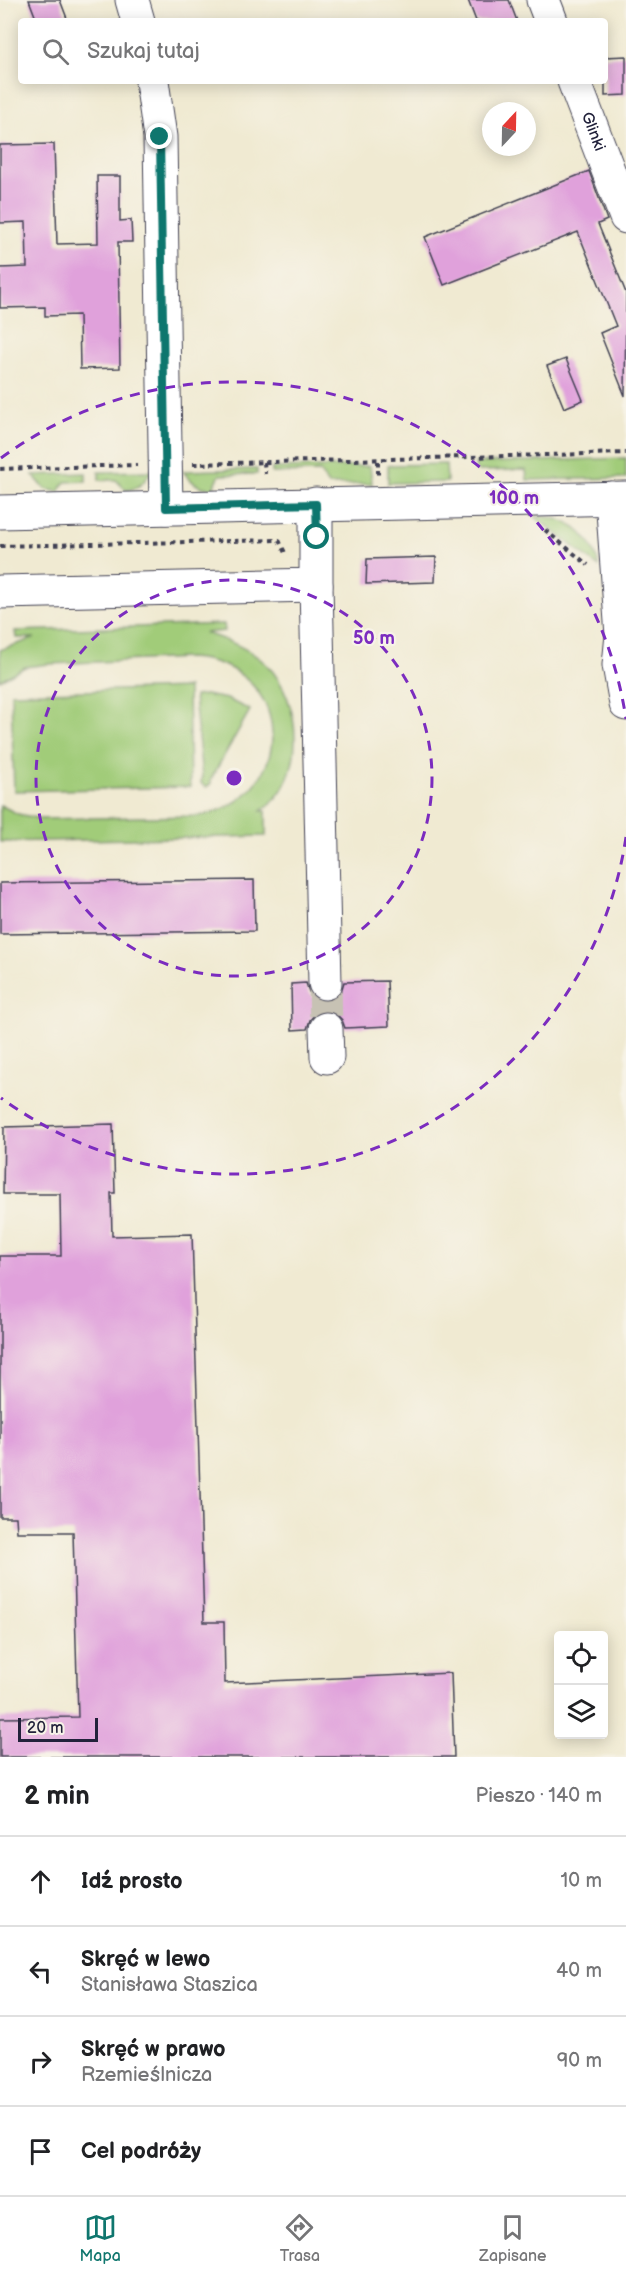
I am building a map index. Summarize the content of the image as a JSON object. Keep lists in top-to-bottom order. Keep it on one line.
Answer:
{"streets":{"street":["Glinki"]},"scale_bar":"20 m","north":"top","page":{"search":"Szukaj tutaj","scale":"20 m","heading":["2 min","Pieszo · 140 m"],"list":[["Idź prosto","10 m"],["Skręć w lewo","Stanisława Staszica","40 m"],["Skręć w prawo","Rzemieślnicza","90 m"],"Cel podróży"],"nav":["Mapa","Trasa","Zapisane"]},"rings":["100 m","50 m"]}
